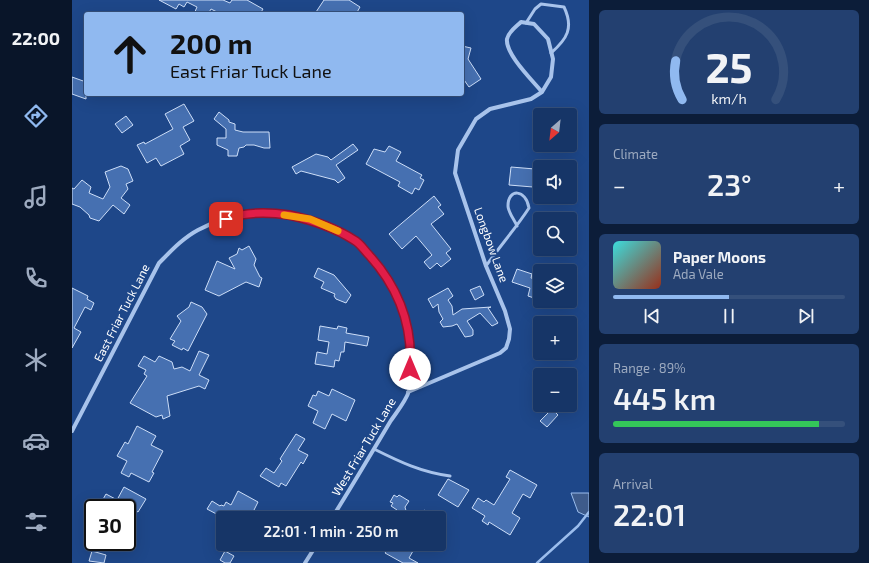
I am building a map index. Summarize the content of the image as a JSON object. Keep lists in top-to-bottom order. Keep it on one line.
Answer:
{"streets":{"street":["Longbow Lane","East Friar Tuck Lane","West Friar Tuck Lane"]},"crossings":[["Longbow Lane","West Friar Tuck Lane"],["East Friar Tuck Lane","West Friar Tuck Lane"]],"north":"bottom left","page":{"tabs":"22:00","turn":["200 m","East Friar Tuck Lane"],"map_buttons":["+","−"],"tile":["Climate",["Range · 89%","445 km"],["Arrival","22:01"]],"heat":["−","23°","+"],"song":["Paper Moons","Ada Vale"],"limit":"30","trip":"22:01 · 1 min · 250 m","gauge":["25","km/h"]}}
